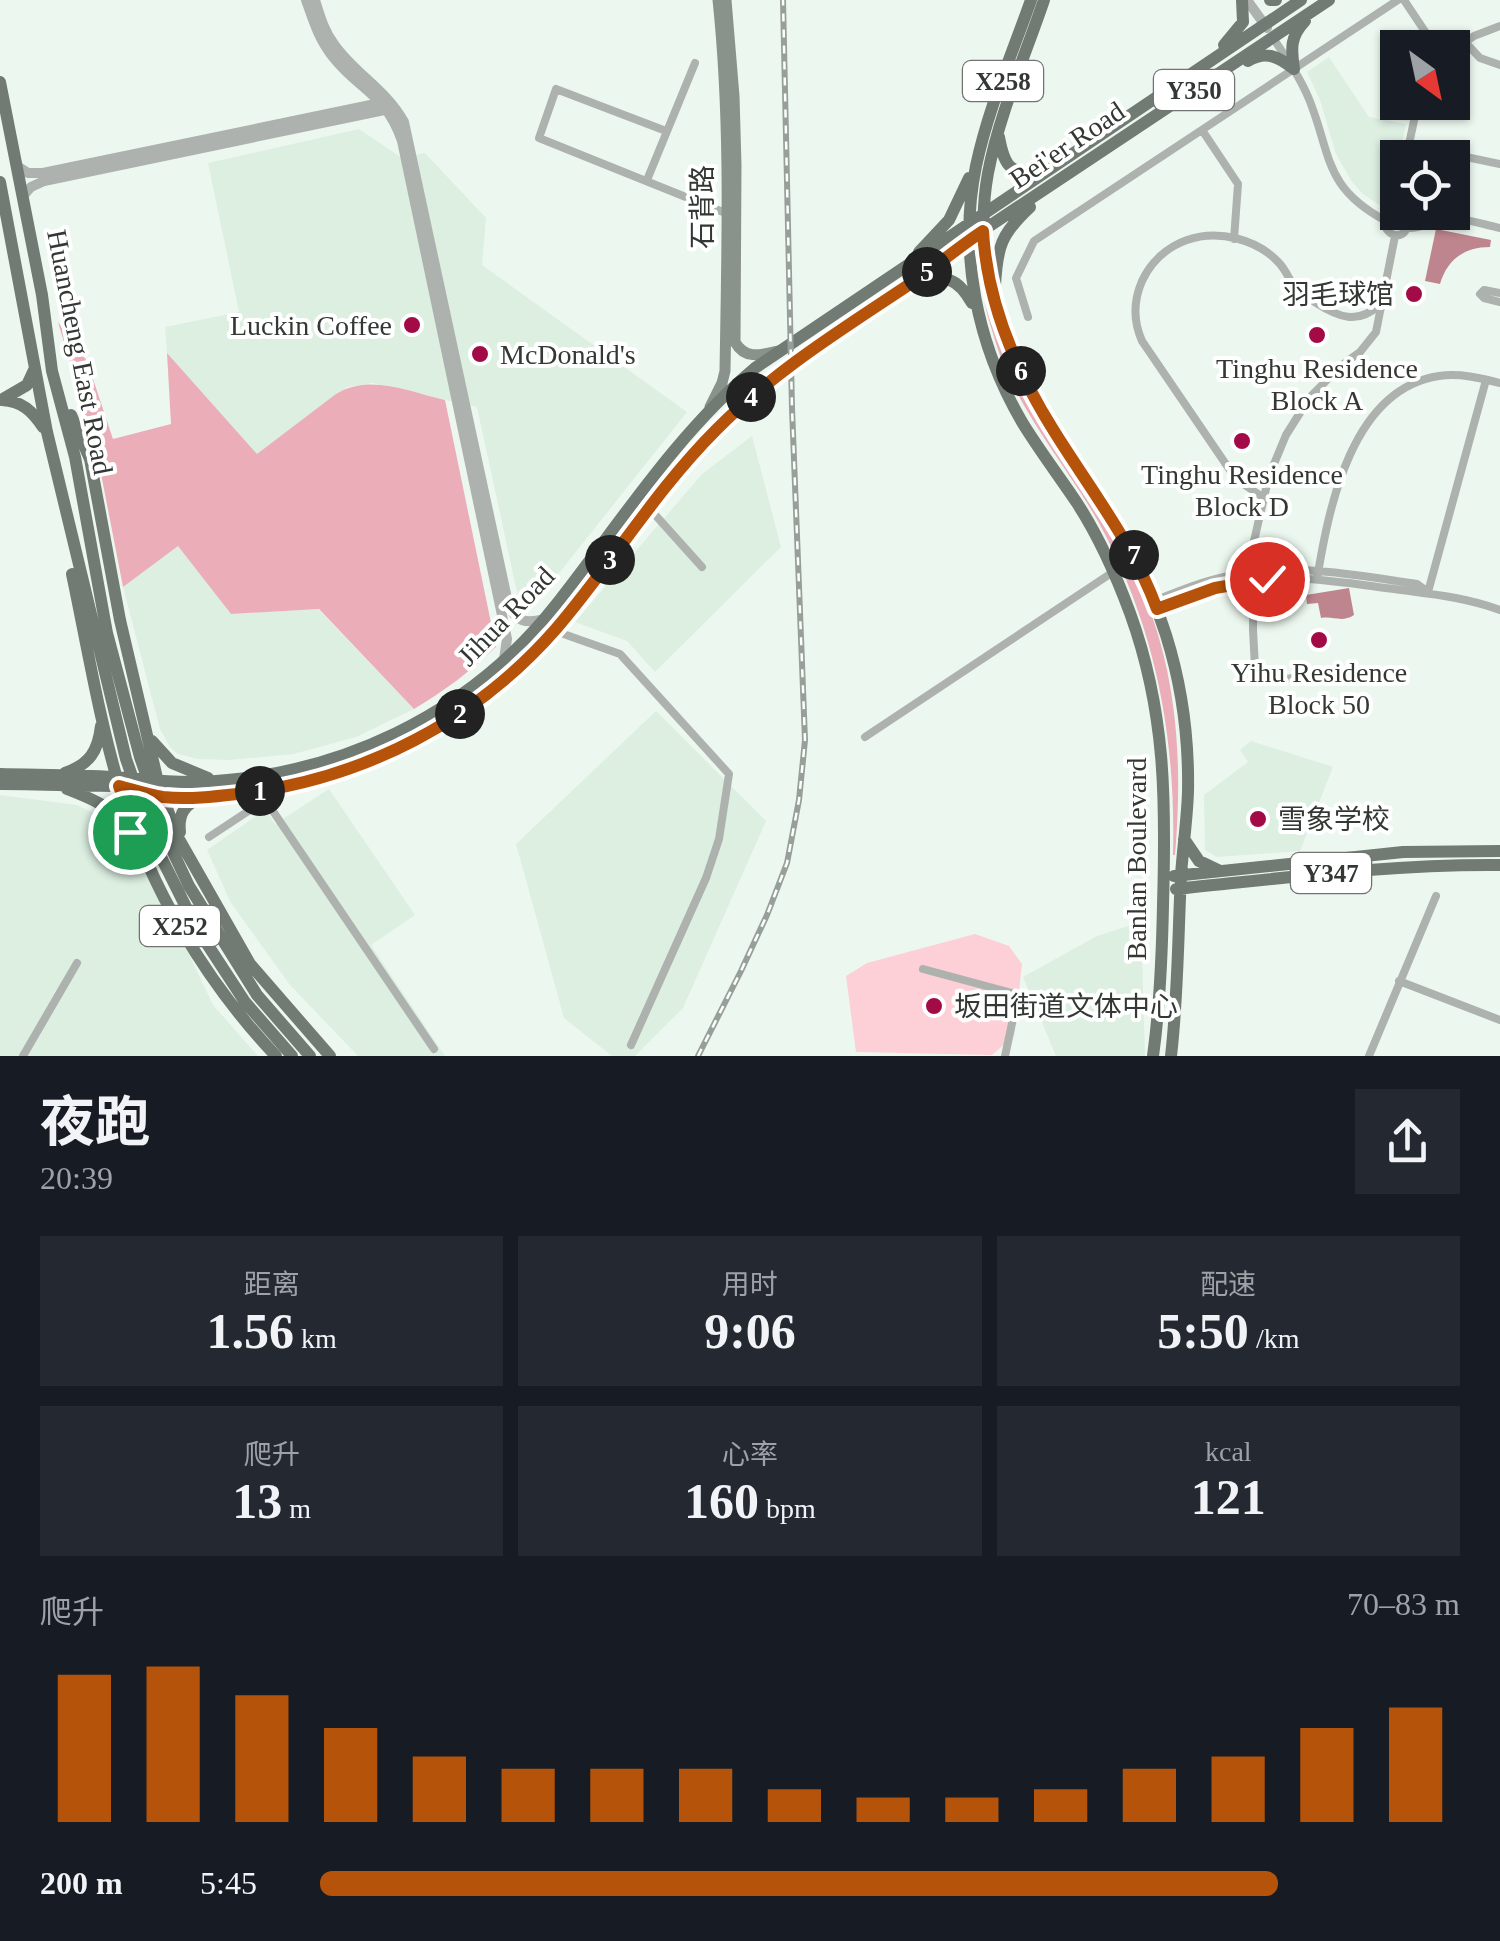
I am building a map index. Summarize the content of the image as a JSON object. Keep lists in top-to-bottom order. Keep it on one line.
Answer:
{"streets":{"main road":["X258","Y350","Bei'er Road","石背路","Huancheng East Road","Jihua Road","Banlan Boulevard","Y347","X252"]},"crossings":[["X258","Y350"],["X258","Jihua Road"],["Y350","Bei'er Road"],["Y350","Jihua Road"],["Bei'er Road","Jihua Road"],["Bei'er Road","Banlan Boulevard"],["石背路","Jihua Road"],["Jihua Road","Banlan Boulevard"],["Jihua Road","X252"],["Banlan Boulevard","Y347"]],"places":["羽毛球馆","Luckin Coffee","Tinghu Residence Block A","McDonald's","Tinghu Residence Block D","Yihu Residence Block 50","雪象学校","坂田街道文体中心"],"north":"bottom right","page":{"pins":["5","6","4","7","3","2","1"],"heading":["夜跑","20:39"],"stats":[["距离","1.56 km"],["用时","9:06"],["配速","5:50 /km"],["爬升","13 m"],["心率","160 bpm"],["kcal","121"]],"chart":["爬升","70–83 m"],"list":[{"name":"200 m","note":"5:45"}]}}
